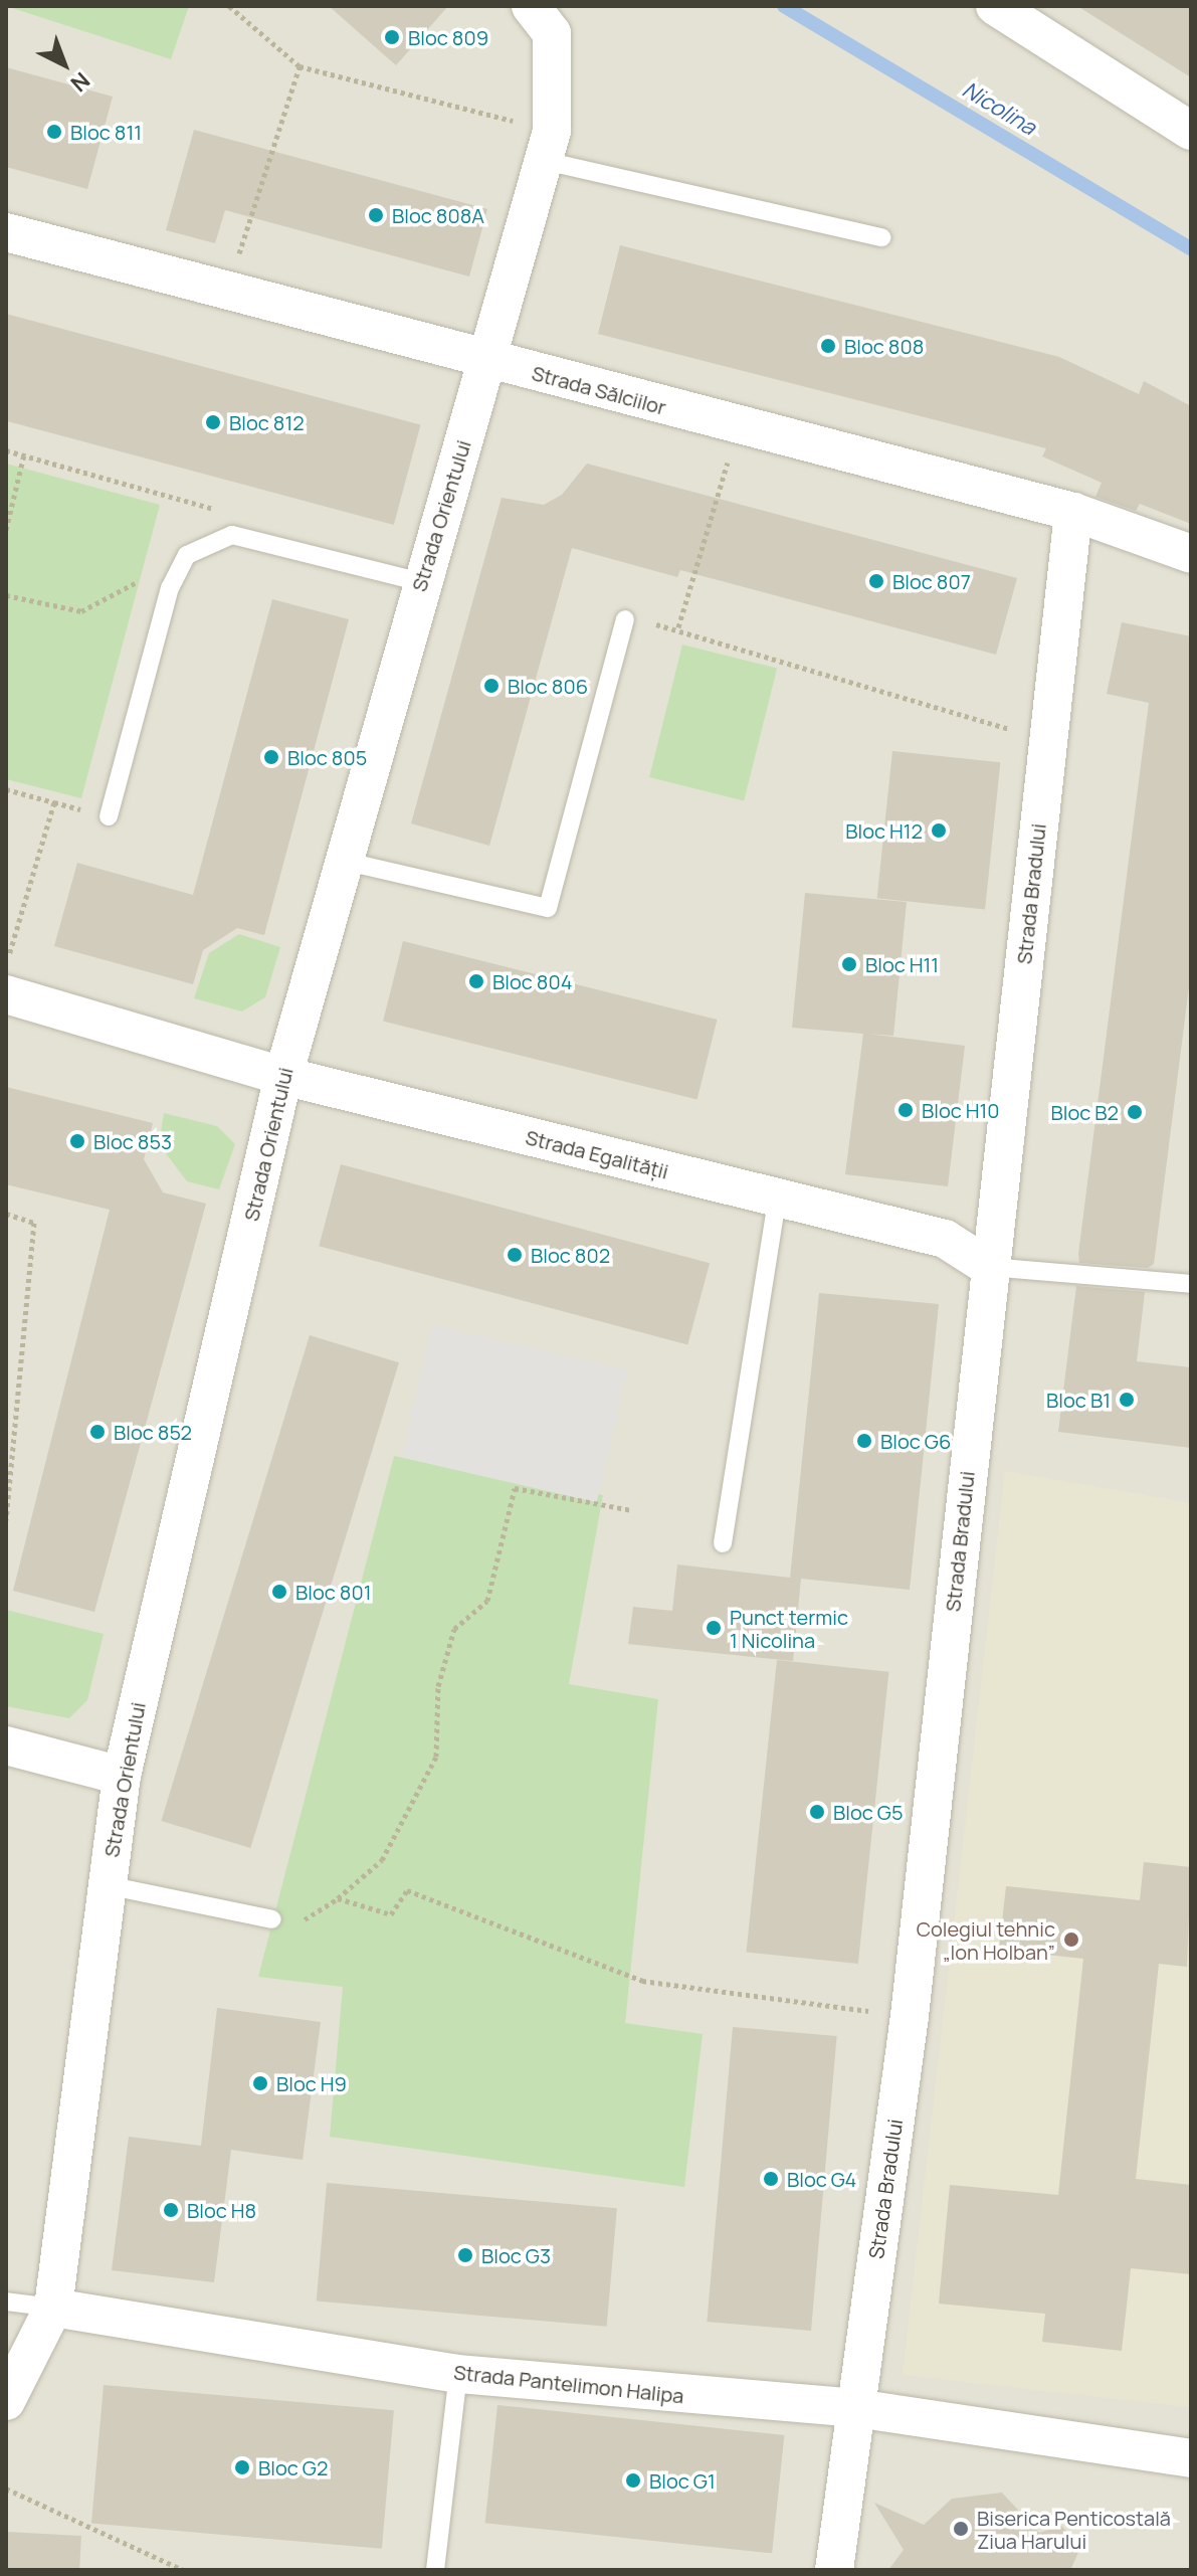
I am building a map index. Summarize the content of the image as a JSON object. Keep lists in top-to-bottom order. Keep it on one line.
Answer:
{"streets":{"street":["Strada Sălciilor","Strada Orientului","Strada Bradului","Strada Egalității","Strada Pantelimon Halipa"]},"crossings":[["Strada Sălciilor","Strada Orientului"],["Strada Sălciilor","Strada Bradului"],["Strada Orientului","Strada Egalității"],["Strada Orientului","Strada Pantelimon Halipa"],["Strada Bradului","Strada Egalității"],["Strada Bradului","Strada Pantelimon Halipa"]],"water":["Nicolina"],"places":["Bloc 809","Bloc 811","Bloc 808A","Bloc 808","Bloc 812","Bloc 807","Bloc 806","Bloc 805","Bloc H12","Bloc H11","Bloc 804","Bloc H10","Bloc B2","Bloc 853","Bloc 802","Bloc B1","Bloc 852","Bloc G6","Bloc 801","Punct termic 1 Nicolina","Bloc G5","Colegiul tehnic „Ion Holban”","Bloc H9","Bloc G4","Bloc H8","Bloc G3","Bloc G2","Bloc G1","Biserica Penticostală Ziua Harului"],"north":"bottom right"}
